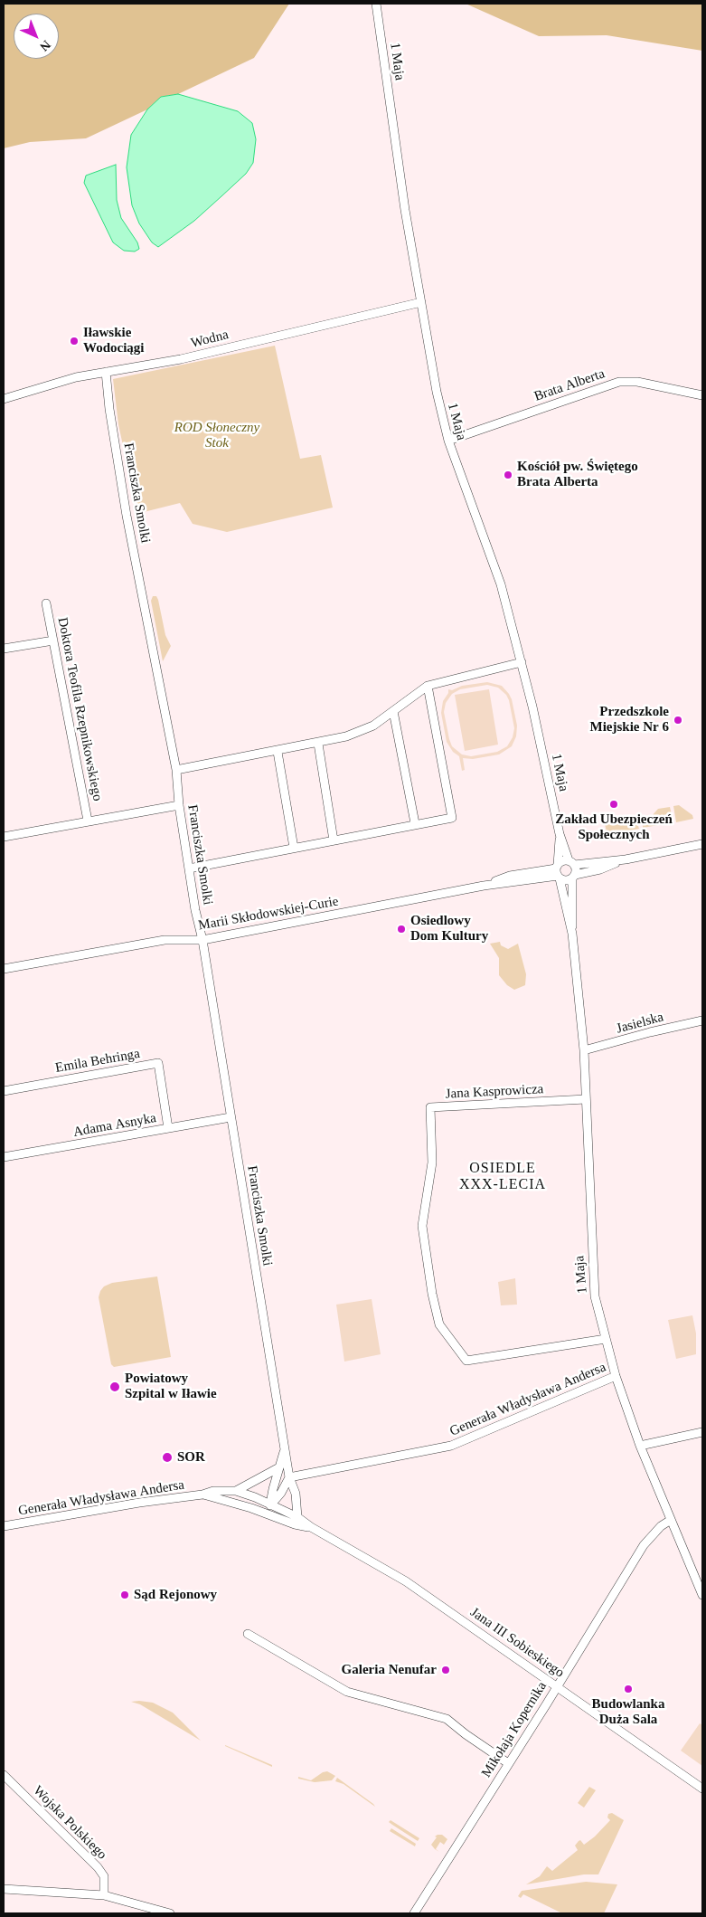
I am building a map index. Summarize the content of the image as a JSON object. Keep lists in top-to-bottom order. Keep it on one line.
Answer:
{"streets":{"street":["1 Maja","Wodna","Brata Alberta","Franciszka Smolki","Doktora Teofila Rzepnikowskiego","Marii Skłodowskiej-Curie","Jasielska","Emila Behringa","Jana Kasprowicza","Adama Asnyka","Generała Władysława Andersa","Jana III Sobieskiego","Mikołaja Kopernika","Wojska Polskiego"]},"crossings":[["1 Maja","Wodna"],["1 Maja","Brata Alberta"],["1 Maja","Marii Skłodowskiej-Curie"],["1 Maja","Jasielska"],["1 Maja","Jana Kasprowicza"],["1 Maja","Generała Władysława Andersa"],["1 Maja","Mikołaja Kopernika"],["Wodna","Franciszka Smolki"],["Franciszka Smolki","Marii Skłodowskiej-Curie"],["Franciszka Smolki","Adama Asnyka"],["Franciszka Smolki","Generała Władysława Andersa"],["Franciszka Smolki","Jana III Sobieskiego"],["Emila Behringa","Adama Asnyka"],["Generała Władysława Andersa","Jana III Sobieskiego"],["Jana III Sobieskiego","Mikołaja Kopernika"]],"districts":["OSIEDLE XXX-LECIA"],"parks":["ROD Słoneczny Stok"],"places":["Iławskie Wodociągi","Kościół pw. Świętego Brata Alberta","Przedszkole Miejskie Nr 6","Zakład Ubezpieczeń Społecznych","Osiedlowy Dom Kultury","Powiatowy Szpital w Iławie","SOR","Sąd Rejonowy","Galeria Nenufar","Budowlanka Duża Sala"],"north":"bottom right"}
